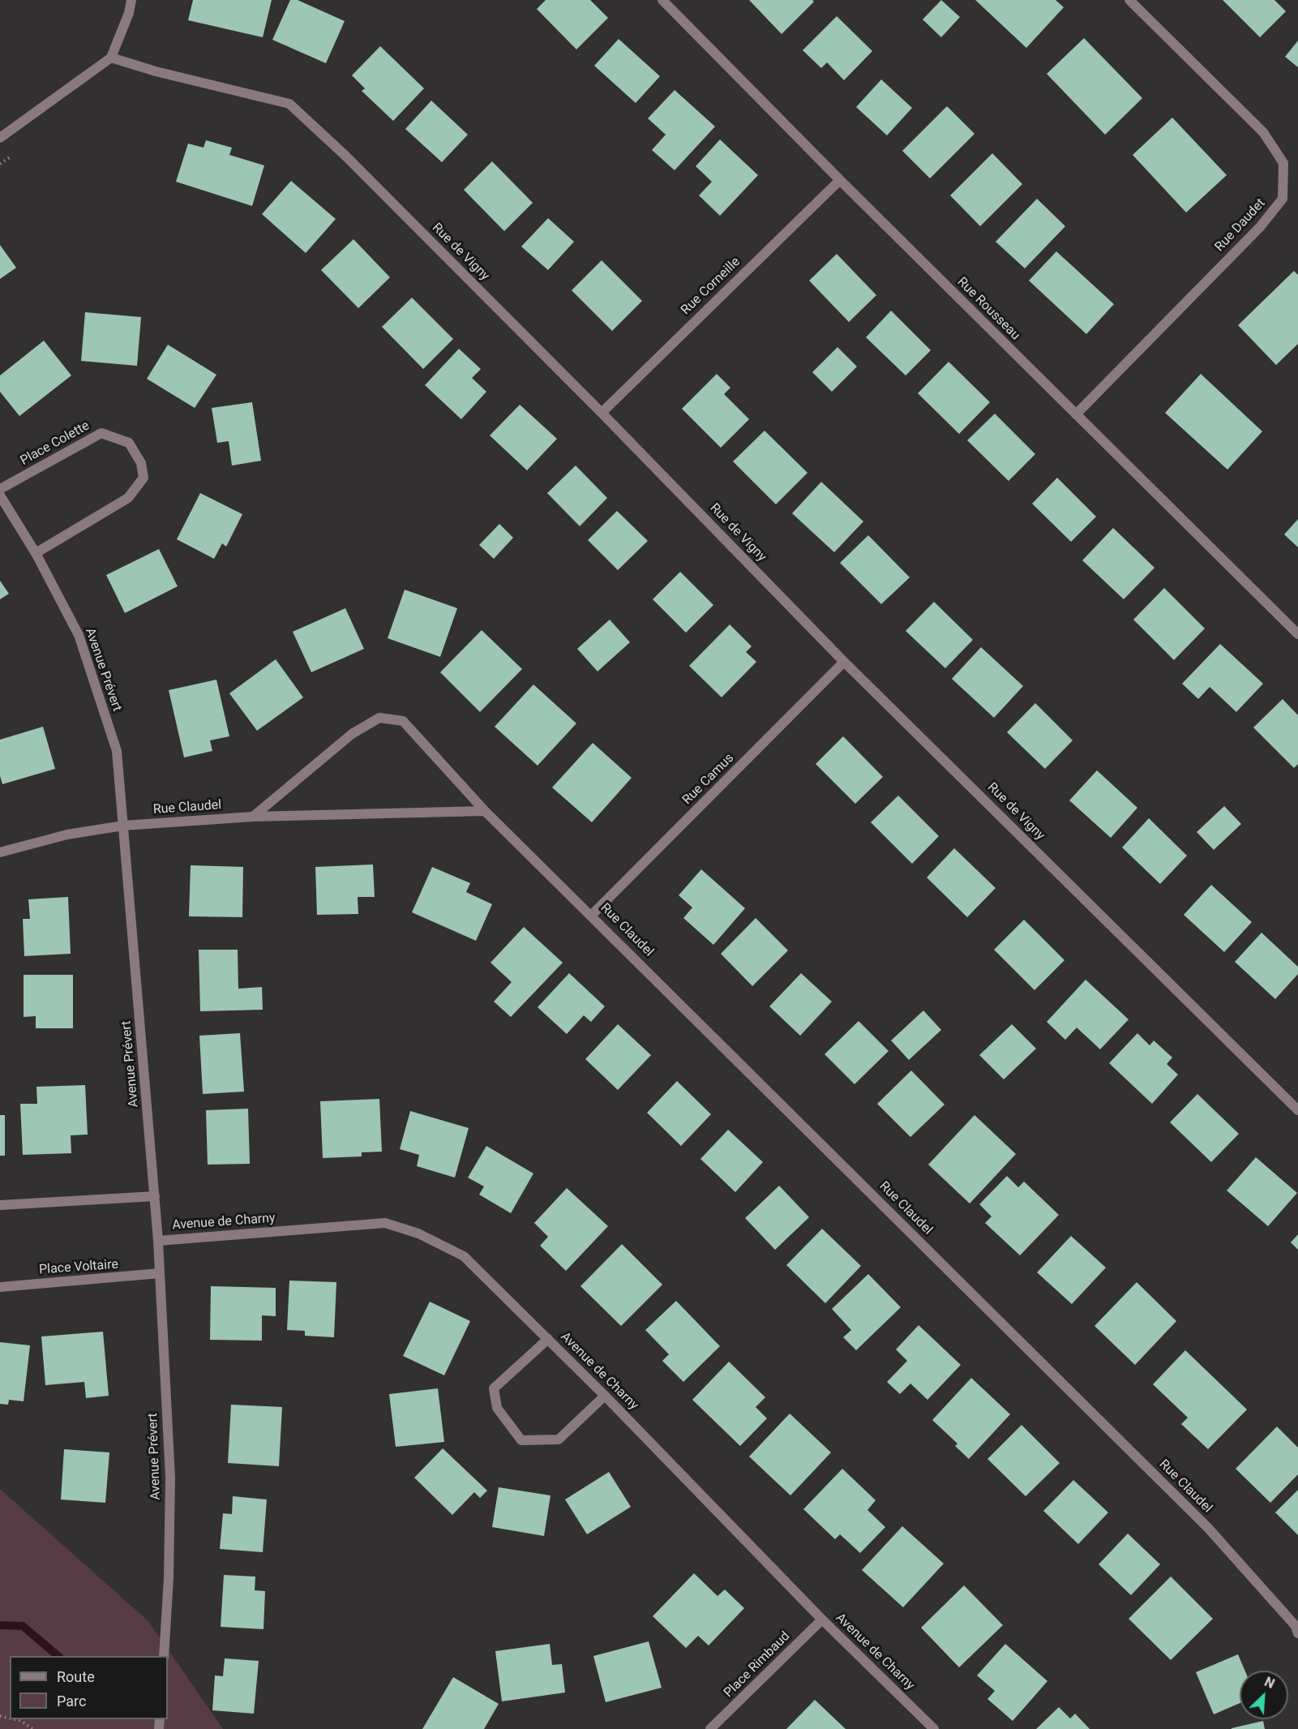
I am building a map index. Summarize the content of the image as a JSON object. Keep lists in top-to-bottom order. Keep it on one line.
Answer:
{"streets":{"street":["Rue Daudet","Rue de Vigny","Rue Corneille","Rue Rousseau","Place Colette","Avenue Prévert","Rue Camus","Rue Claudel","Avenue de Charny","Place Voltaire","Place Rimbaud"]},"crossings":[["Rue Daudet","Rue Rousseau"],["Rue de Vigny","Rue Corneille"],["Rue de Vigny","Rue Camus"],["Rue Corneille","Rue Rousseau"],["Place Colette","Avenue Prévert"],["Avenue Prévert","Rue Claudel"],["Avenue Prévert","Avenue de Charny"],["Avenue Prévert","Place Voltaire"],["Rue Camus","Rue Claudel"],["Avenue de Charny","Place Rimbaud"]],"legend":["Route","Parc"],"north":"top right"}
